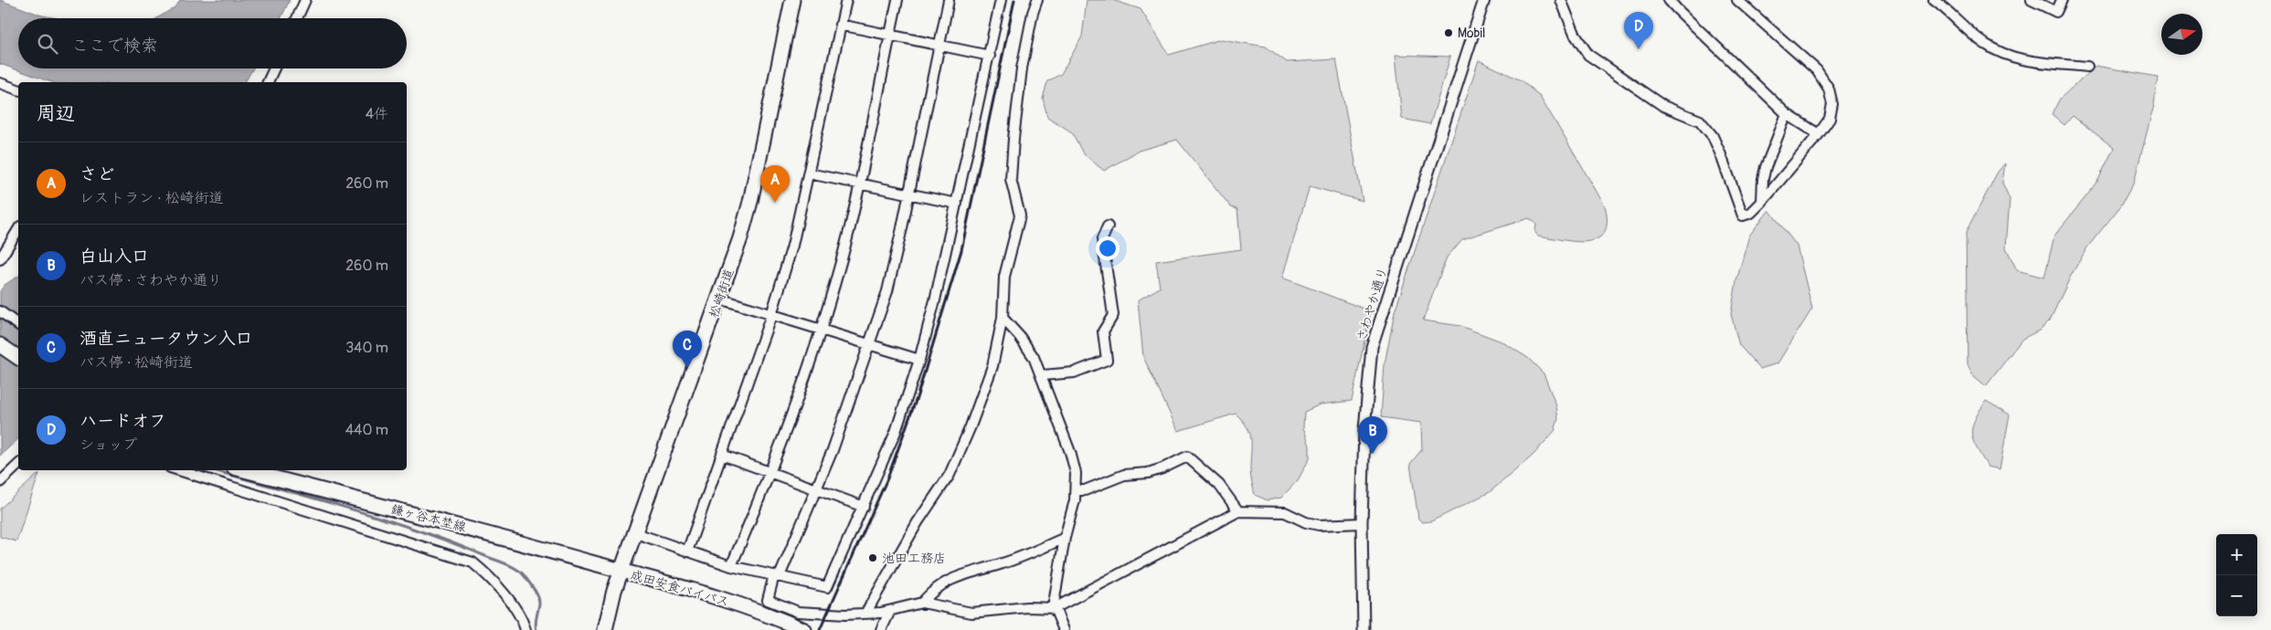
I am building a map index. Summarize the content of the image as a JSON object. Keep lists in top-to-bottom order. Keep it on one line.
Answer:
{"streets":{"main road":["松崎街道","鎌ヶ谷本埜線","成田安食バイパス"],"street":["さわやか通り"]},"crossings":[["松崎街道","鎌ヶ谷本埜線"],["松崎街道","成田安食バイパス"],["鎌ヶ谷本埜線","成田安食バイパス"]],"places":["Mobil","池田工務店"],"north":"right","page":{"pins":["D","A","C","B"],"search":"ここで検索","heading":["周辺","4件"],"list":[{"mark":"A","name":"さど","note":"レストラン · 松崎街道","value":"260 m"},{"mark":"B","name":"白山入口","note":"バス停 · さわやか通り","value":"260 m"},{"mark":"C","name":"酒直ニュータウン入口","note":"バス停 · 松崎街道","value":"340 m"},{"mark":"D","name":"ハードオフ","note":"ショップ","value":"440 m"}],"map_buttons":["+","−"]}}
